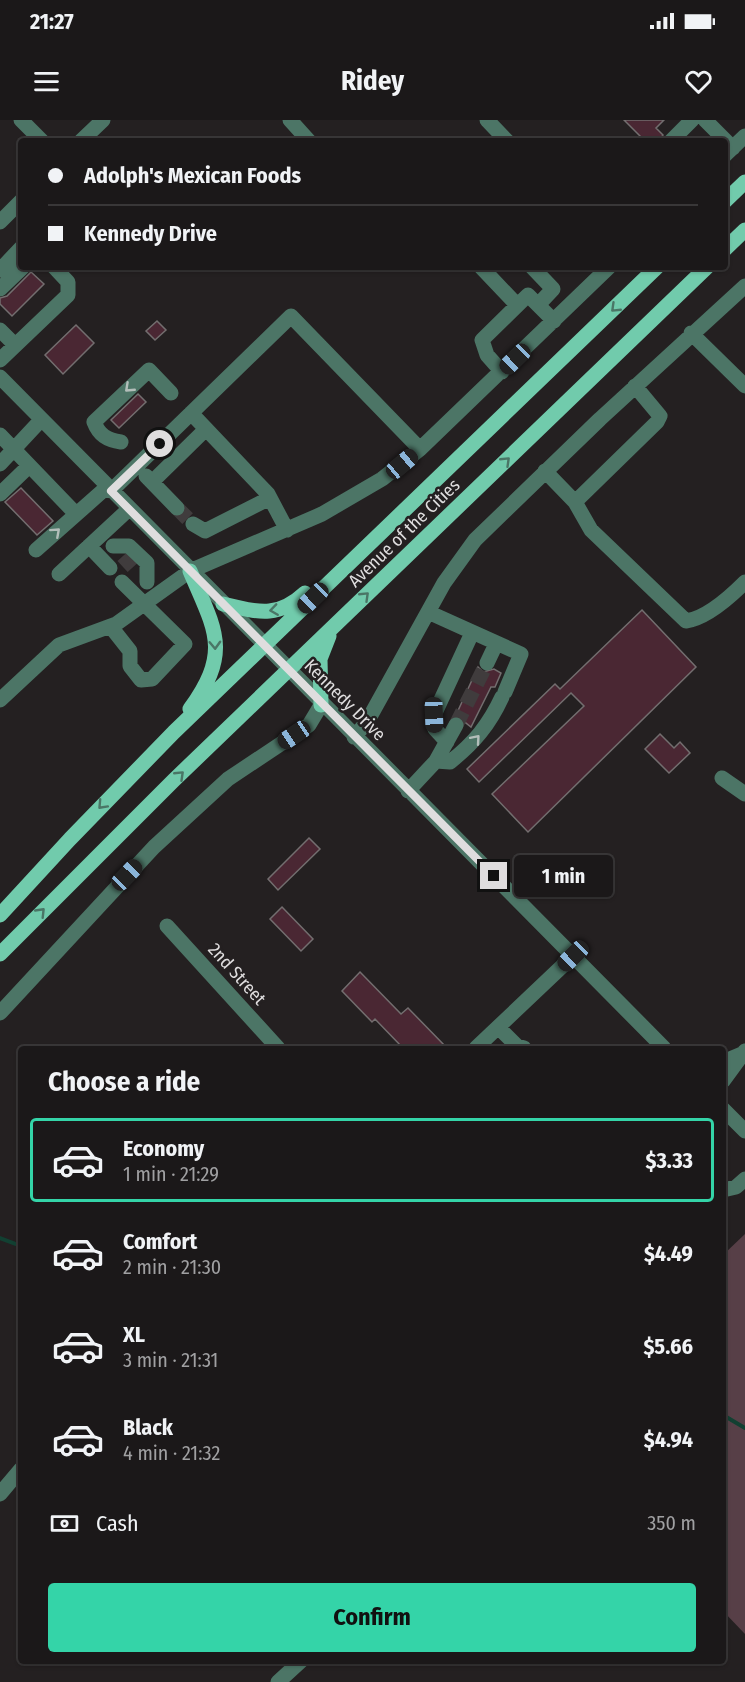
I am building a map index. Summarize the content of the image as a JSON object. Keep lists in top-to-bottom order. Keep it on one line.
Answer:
{"streets":{"main road":["Avenue of the Cities"],"street":["Kennedy Drive","2nd Street"]},"crossings":[["Avenue of the Cities","Kennedy Drive"]],"page":{"status":"21:27","header":"Ridey","banner":["Adolph's Mexican Foods","Kennedy Drive"],"bubble":"1 min","heading":"Choose a ride","list":[{"name":"Economy","note":"1 min · 21:29","value":"$3.33"},{"name":"Comfort","note":"2 min · 21:30","value":"$4.49"},{"name":"XL","note":"3 min · 21:31","value":"$5.66"},{"name":"Black","note":"4 min · 21:32","value":"$4.94"}],"pay":["Cash","350 m"],"buttons":"Confirm"}}
